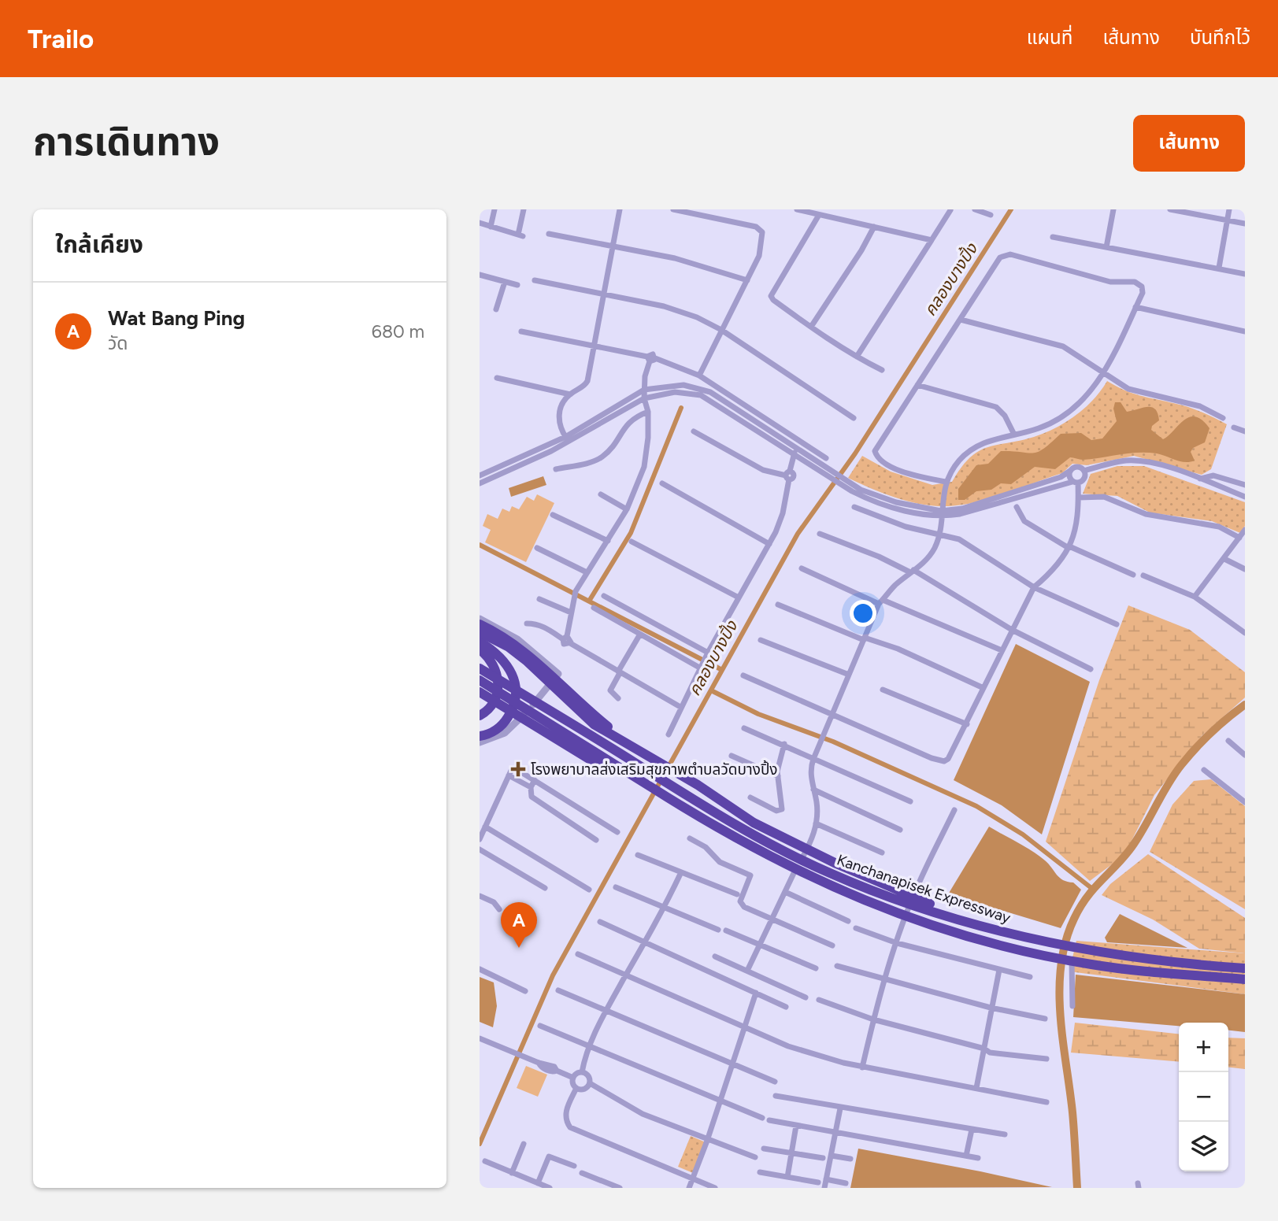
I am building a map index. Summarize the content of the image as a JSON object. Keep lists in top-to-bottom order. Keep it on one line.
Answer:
{"streets":{"highway":["Kanchanapisek Expressway"]},"water":["คลองบางปิ้ง"],"places":{"health":["โรงพยาบาลส่งเสริมสุขภาพตำบลวัดบางปิ้ง"]},"page":{"header":"Trailo","nav":["แผนที่","เส้นทาง","บันทึกไว้"],"title":"การเดินทาง","buttons":"เส้นทาง","heading":"ใกล้เคียง","list":[{"mark":"A","name":"Wat Bang Ping","note":"วัด","value":"680 m"}],"pins":"A","map_buttons":["+","−"]}}
